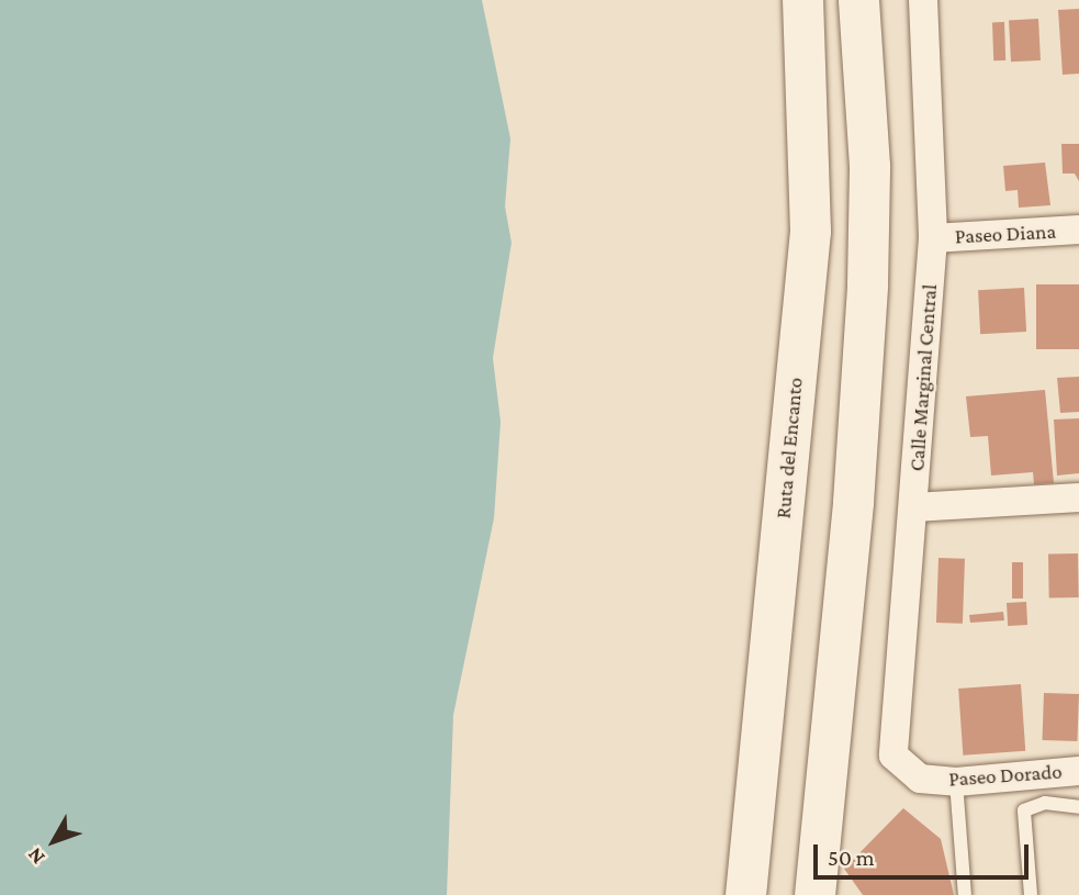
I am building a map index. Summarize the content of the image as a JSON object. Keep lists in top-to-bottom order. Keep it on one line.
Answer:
{"streets":{"main road":["Ruta del Encanto"],"street":["Paseo Diana","Calle Marginal Central","Paseo Dorado"]},"crossings":[["Paseo Diana","Calle Marginal Central"],["Calle Marginal Central","Paseo Dorado"]],"scale_bar":"50 m","north":"bottom left"}
